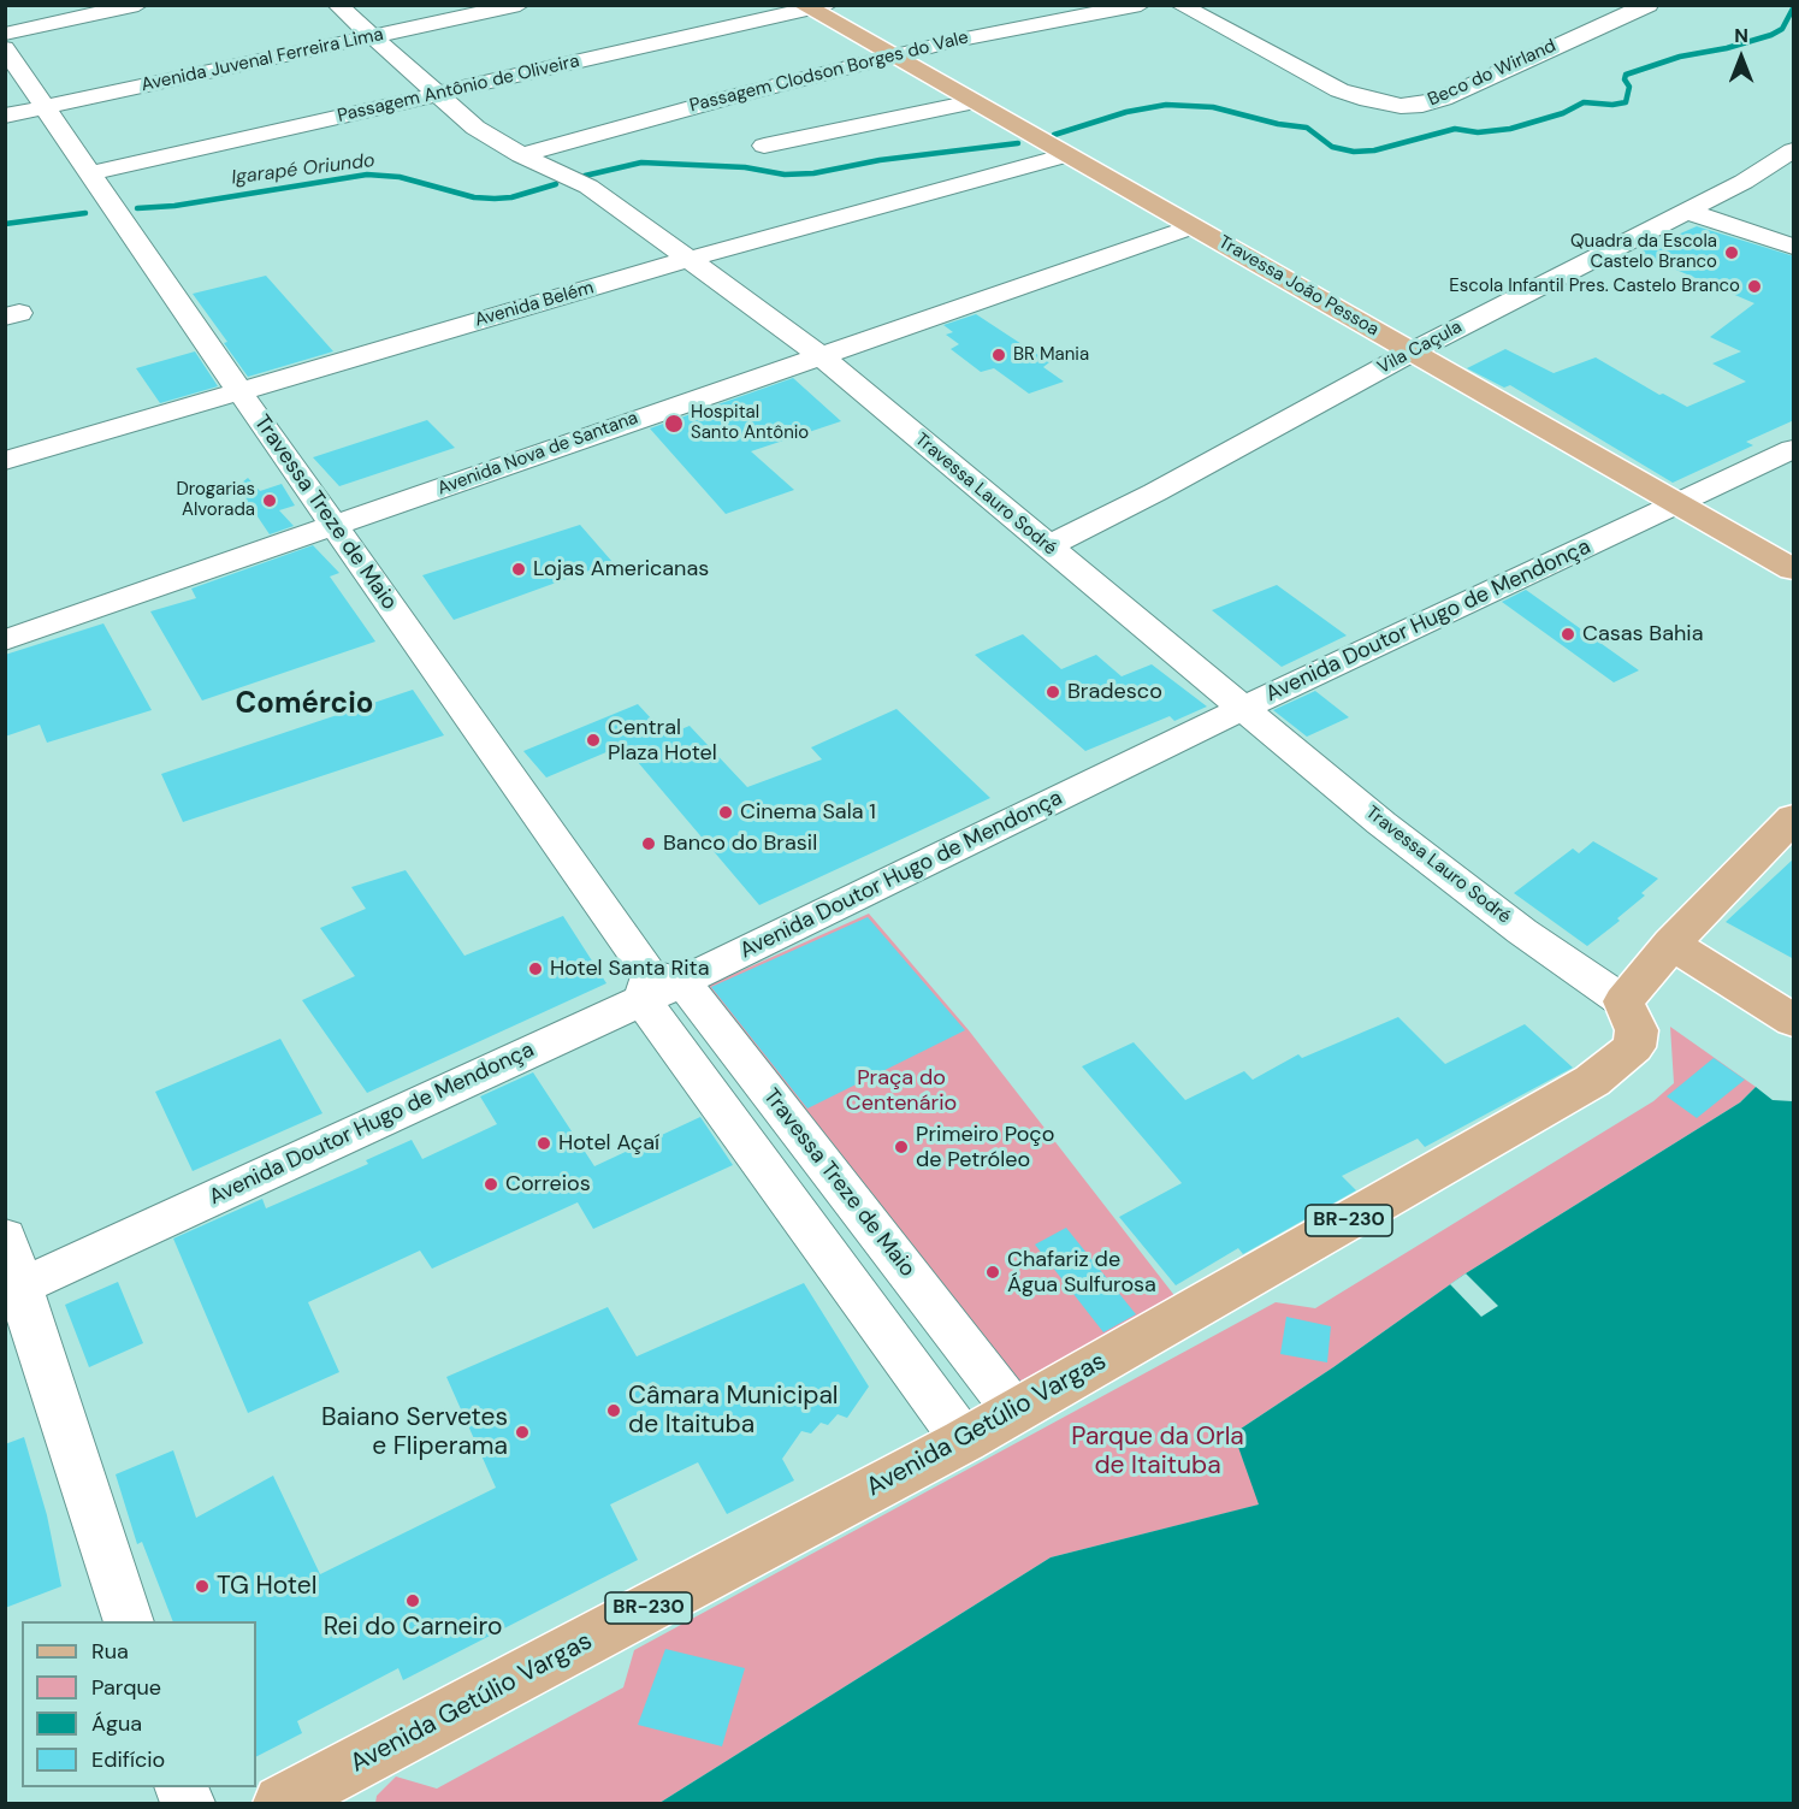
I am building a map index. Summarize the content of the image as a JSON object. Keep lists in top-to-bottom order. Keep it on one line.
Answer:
{"streets":{"main road":["Travessa João Pessoa","BR-230","Avenida Getúlio Vargas"],"street":["Avenida Juvenal Ferreira Lima","Passagem Clodson Borges do Vale","Beco do Wirland","Passagem Antônio de Oliveira","Avenida Belém","Vila Caçula","Avenida Nova de Santana","Travessa Lauro Sodré","Travessa Treze de Maio","Avenida Doutor Hugo de Mendonça"]},"crossings":[["Avenida Juvenal Ferreira Lima","Travessa Lauro Sodré"],["Avenida Juvenal Ferreira Lima","Travessa Treze de Maio"],["Passagem Clodson Borges do Vale","Travessa João Pessoa"],["Passagem Clodson Borges do Vale","Travessa Lauro Sodré"],["Passagem Antônio de Oliveira","Travessa João Pessoa"],["Passagem Antônio de Oliveira","Travessa Lauro Sodré"],["Passagem Antônio de Oliveira","Travessa Treze de Maio"],["Travessa João Pessoa","Avenida Belém"],["Travessa João Pessoa","Vila Caçula"],["Travessa João Pessoa","Avenida Nova de Santana"],["Travessa João Pessoa","Avenida Doutor Hugo de Mendonça"],["Avenida Belém","Travessa Lauro Sodré"],["Avenida Belém","Travessa Treze de Maio"],["Vila Caçula","Travessa Lauro Sodré"],["Avenida Nova de Santana","Travessa Lauro Sodré"],["Avenida Nova de Santana","Travessa Treze de Maio"],["Travessa Lauro Sodré","Avenida Doutor Hugo de Mendonça"],["Travessa Lauro Sodré","Avenida Getúlio Vargas"],["Travessa Treze de Maio","Avenida Doutor Hugo de Mendonça"],["Travessa Treze de Maio","Avenida Getúlio Vargas"]],"districts":["Comércio"],"water":["Igarapé Oriundo"],"parks":["Praça do Centenário","Parque da Orla de Itaituba"],"places":["Quadra da Escola Castelo Branco","Escola Infantil Pres. Castelo Branco","BR Mania","Hospital Santo Antônio","Drogarias Alvorada","Lojas Americanas","Casas Bahia","Bradesco","Central Plaza Hotel","Cinema Sala 1","Banco do Brasil","Hotel Santa Rita","Hotel Açaí","Primeiro Poço de Petróleo","Correios","Chafariz de Água Sulfurosa","Câmara Municipal de Itaituba","Baiano Servetes e Fliperama","TG Hotel","Rei do Carneiro"],"legend":["Rua","Parque","Água","Edifício"],"north":"top"}
